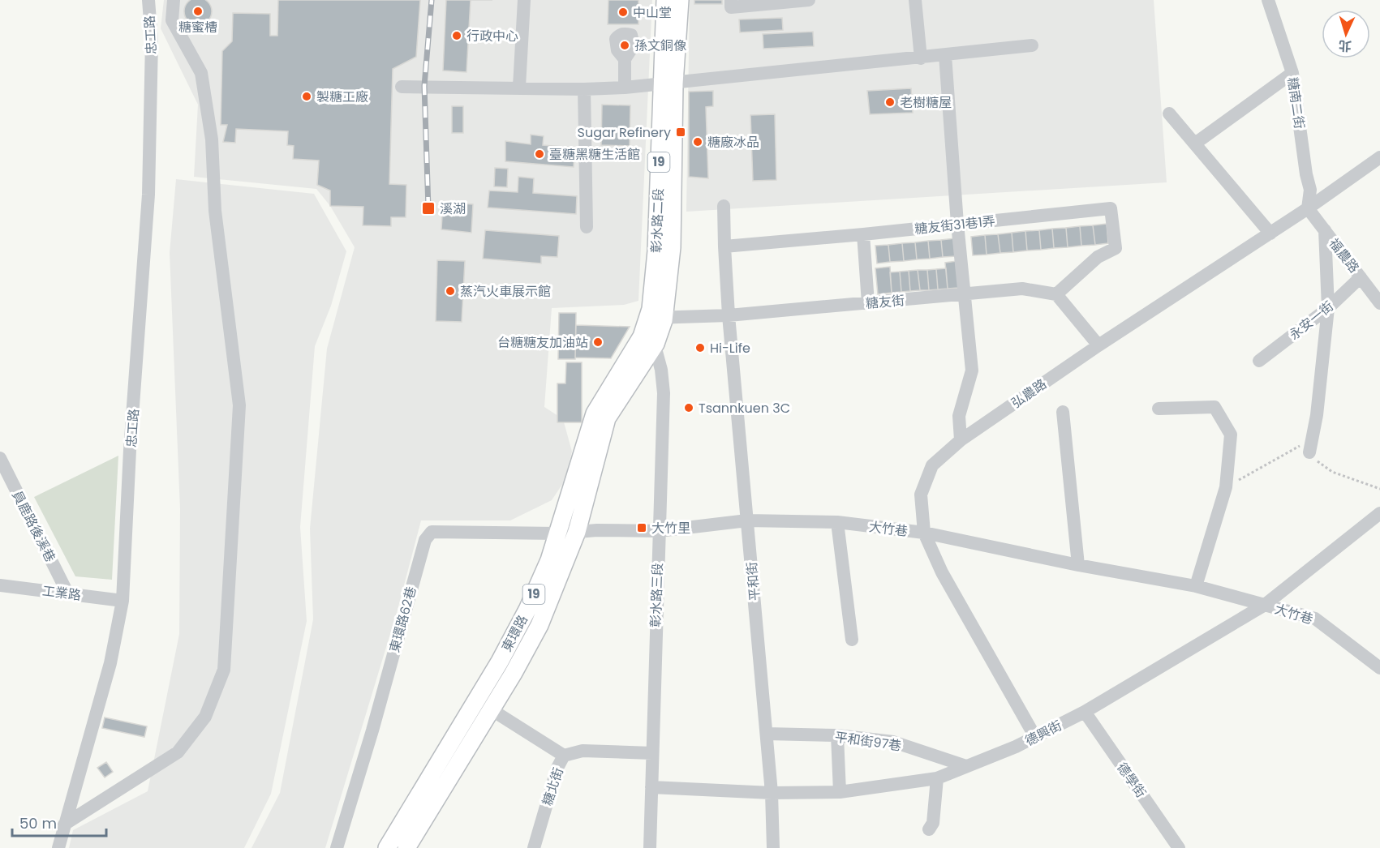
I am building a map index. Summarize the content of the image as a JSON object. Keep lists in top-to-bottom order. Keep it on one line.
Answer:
{"streets":{"main road":["19","彰水路二段","彰水路三段","東環路"],"street":["忠工路","糖南二街","糖友街31巷1弄","福農路","糖友街","永安一街","弘農路","員鹿路後溪巷","大竹巷","平和街","工業路","東環路62巷","德興街","平和街97巷","德學街","糖北街"]},"crossings":[["忠工路","工業路"],["糖南二街","福農路"],["糖南二街","弘農路"],["彰水路二段","糖友街"],["彰水路二段","彰水路三段"],["彰水路二段","東環路"],["糖友街31巷1弄","糖友街"],["糖友街31巷1弄","平和街"],["福農路","永安一街"],["福農路","弘農路"],["糖友街","平和街"],["糖友街","彰水路三段"],["糖友街","東環路"],["弘農路","大竹巷"],["弘農路","德興街"],["員鹿路後溪巷","工業路"],["大竹巷","平和街"],["大竹巷","彰水路三段"],["大竹巷","東環路62巷"],["大竹巷","東環路"],["大竹巷","德興街"],["平和街","德興街"],["平和街","平和街97巷"],["彰水路三段","東環路"],["彰水路三段","德興街"],["彰水路三段","糖北街"],["東環路62巷","東環路"],["德興街","平和街97巷"],["德興街","德學街"]],"places":{"other":["糖蜜槽","中山堂","行政中心","孫文銅像","製糖工廠","老樹糖屋","糖廠冰品","臺糖黑糖生活館","蒸汽火車展示館","台糖糖友加油站","Hi-Life","Tsannkuen 3C"],"transit":["Sugar Refinery","溪湖","大竹里"]},"scale_bar":"50 m","north":"bottom"}
